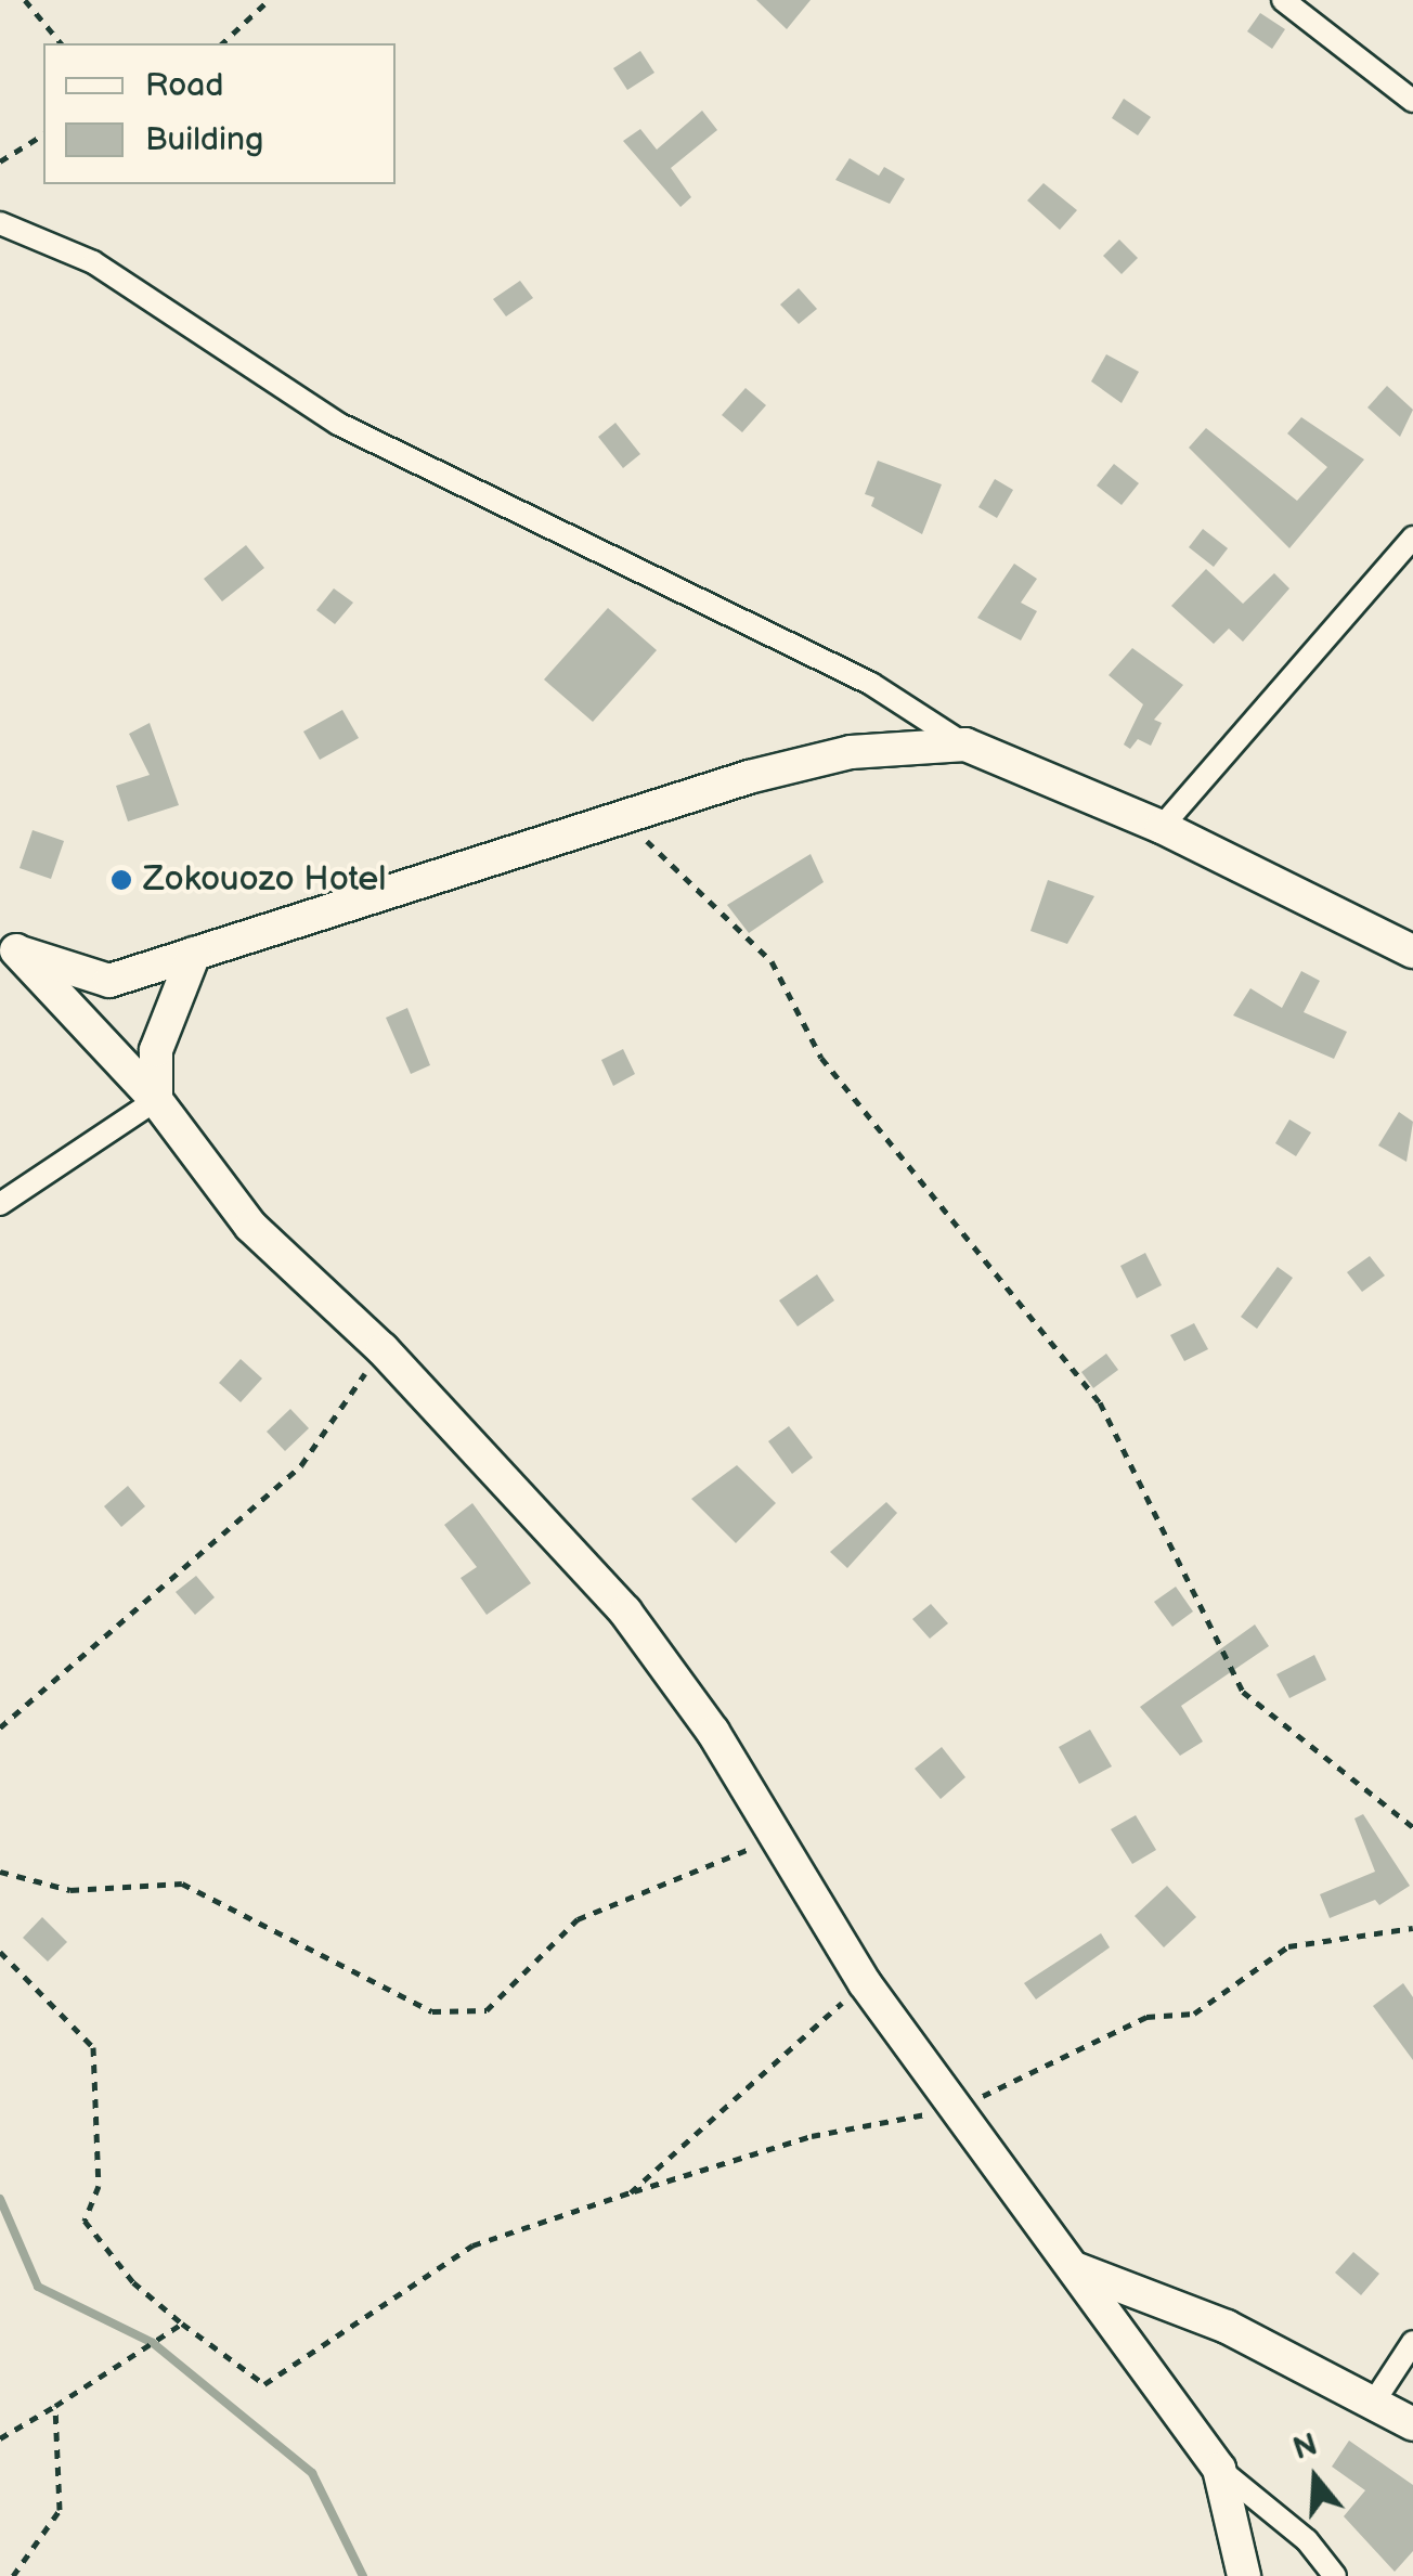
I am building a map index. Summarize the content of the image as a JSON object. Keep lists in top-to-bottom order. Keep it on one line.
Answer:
{"places":["Zokouozo Hotel"],"legend":["Road","Building"],"north":"top"}
